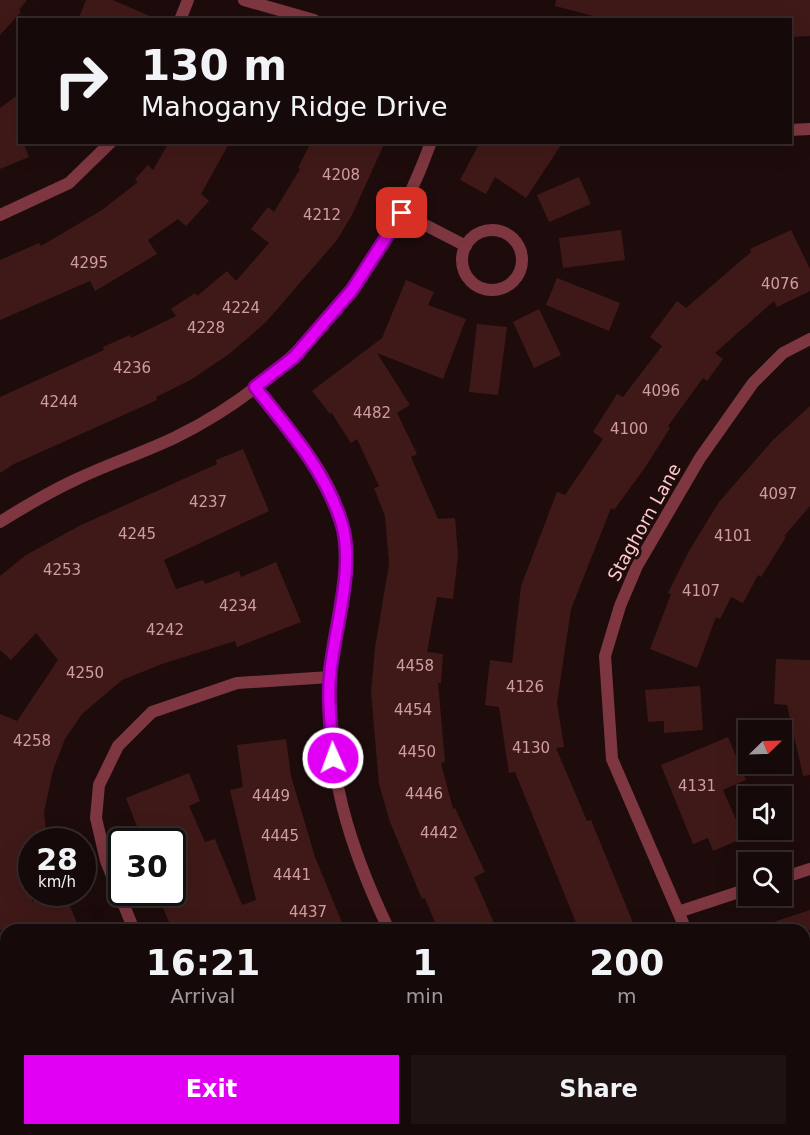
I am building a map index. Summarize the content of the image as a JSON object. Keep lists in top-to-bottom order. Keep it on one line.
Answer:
{"streets":{"street":["Staghorn Lane"]},"house_numbers":["4208","4212","4295","4076","4224","4228","4236","4096","4244","4482","4100","4097","4237","4245","4101","4253","4107","4234","4242","4458","4250","4126","4454","4258","4130","4450","4131","4446","4449","4442","4445","4441","4437"],"north":"top right","page":{"turn":["130 m","Mahogany Ridge Drive"],"speed":"28 km/h","limit":"30","eta":["16:21","Arrival","1","min","200","m"],"buttons":["Exit","Share"]}}
